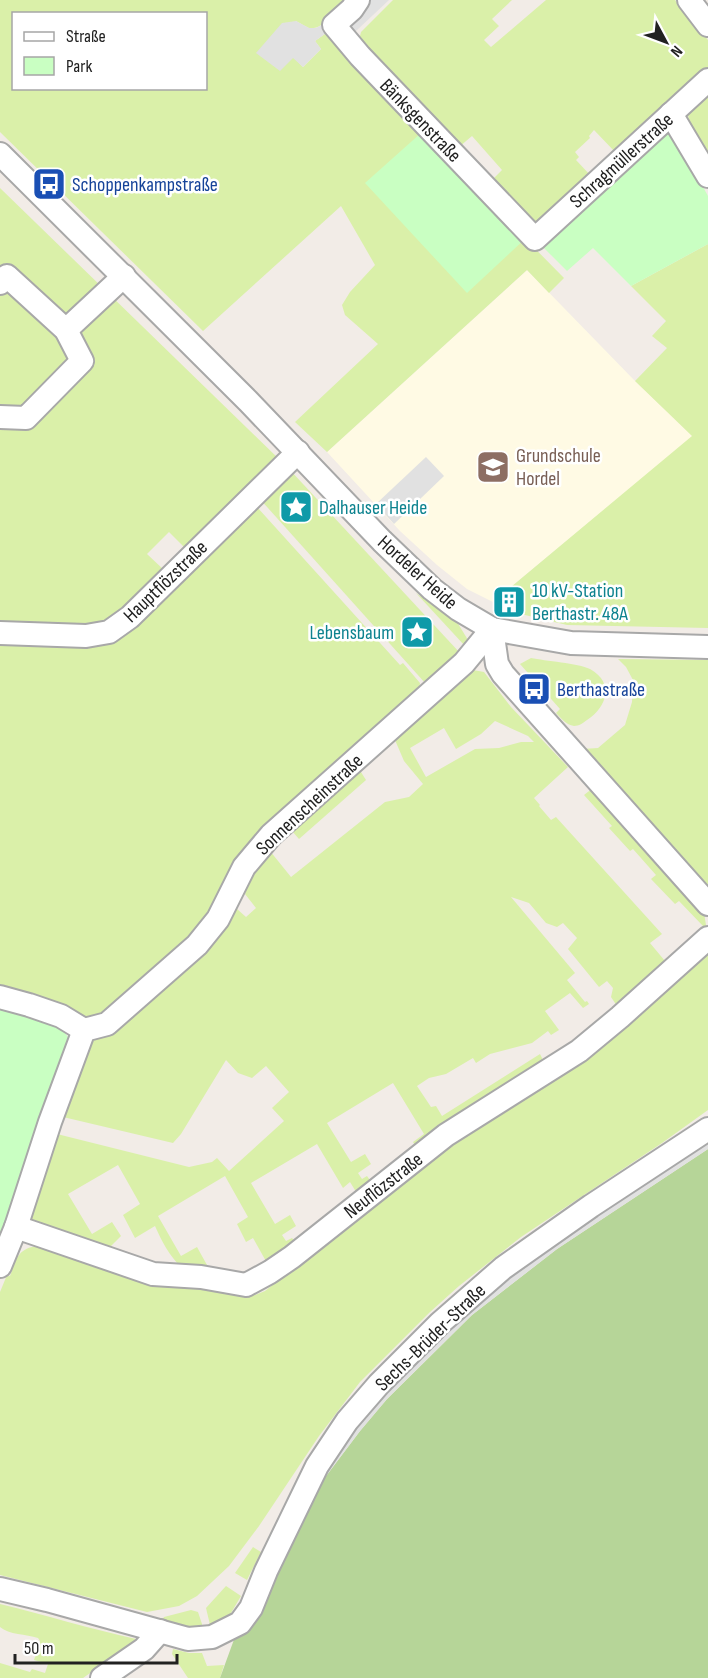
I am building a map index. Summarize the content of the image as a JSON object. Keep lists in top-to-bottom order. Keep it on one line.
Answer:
{"streets":{"street":["Bänksgenstraße","Schragmüllerstraße","Hordeler Heide","Hauptflözstraße","Sonnenscheinstraße","Neuflözstraße","Sechs-Brüder-Straße"]},"crossings":[["Bänksgenstraße","Schragmüllerstraße"],["Hordeler Heide","Hauptflözstraße"],["Hordeler Heide","Sonnenscheinstraße"]],"places":{"bus stop":["Schoppenkampstraße","Berthastraße"],"school or university":["Grundschule Hordel"],"place":["Dalhauser Heide","Lebensbaum"],"building":["10 kV-Station Berthastr. 48A"]},"legend":["Straße","Park"],"scale_bar":"50 m","north":"bottom right"}
